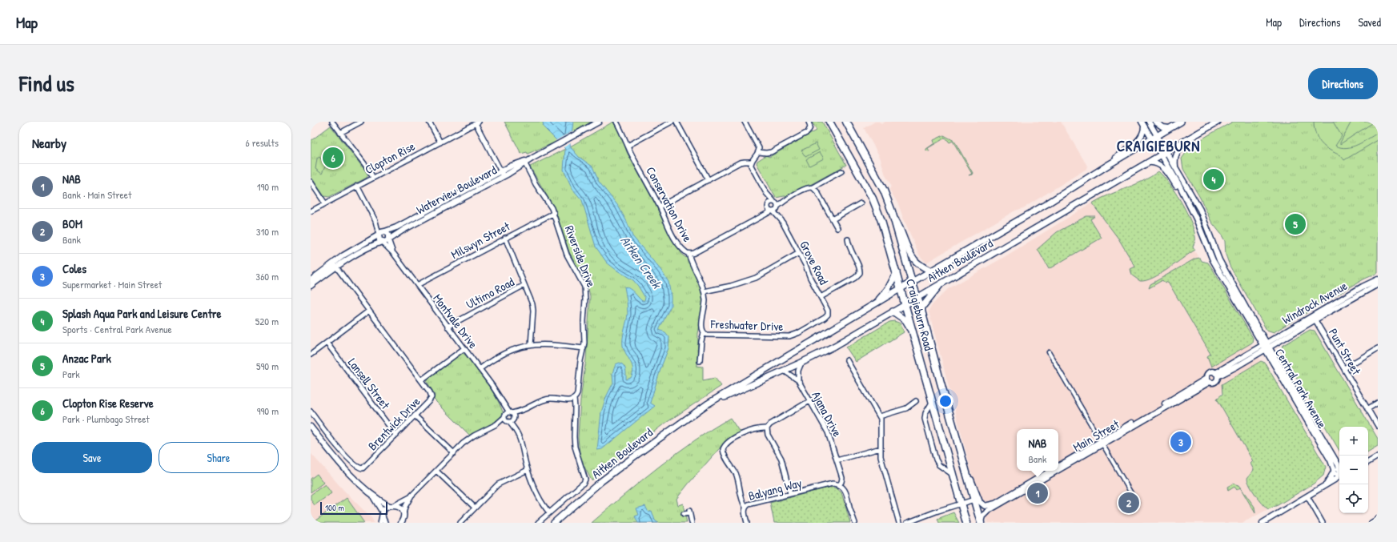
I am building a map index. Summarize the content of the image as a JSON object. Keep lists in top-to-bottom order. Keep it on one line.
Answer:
{"streets":{"main road":["Aitken Boulevard","Craigieburn Road"],"street":["Clopton Rise","Waterview Boulevard","Conservation Drive","Milswyn Street","Riverside Drive","Grove Road","Ultimo Road","Windrock Avenue","Montvale Drive","Freshwater Drive","Punt Street","Lansell Street","Central Park Avenue","Ajana Drive","Brentwick Drive","Main Street","Balyang Way"]},"crossings":[["Waterview Boulevard","Riverside Drive"],["Waterview Boulevard","Montvale Drive"],["Conservation Drive","Grove Road"],["Conservation Drive","Freshwater Drive"],["Milswyn Street","Riverside Drive"],["Milswyn Street","Montvale Drive"],["Aitken Boulevard","Craigieburn Road"],["Aitken Boulevard","Central Park Avenue"],["Aitken Boulevard","Ajana Drive"],["Grove Road","Freshwater Drive"],["Ultimo Road","Montvale Drive"],["Windrock Avenue","Punt Street"],["Windrock Avenue","Central Park Avenue"],["Craigieburn Road","Main Street"],["Lansell Street","Brentwick Drive"],["Ajana Drive","Balyang Way"]],"districts":["CRAIGIEBURN"],"water":["Aitken Creek"],"scale_bar":"100 m","page":{"header":"Map","nav":["Map","Directions","Saved"],"title":"Find us","buttons":["Directions",["Save","Share"]],"heading":["Nearby","6 results"],"pins":["6","4","5","3","1","2"],"list":[{"mark":"1","name":"NAB","note":"Bank · Main Street","value":"190 m"},{"mark":"2","name":"BOM","note":"Bank","value":"310 m"},{"mark":"3","name":"Coles","note":"Supermarket · Main Street","value":"360 m"},{"mark":"4","name":"Splash Aqua Park and Leisure Centre","note":"Sports · Central Park Avenue","value":"520 m"},{"mark":"5","name":"Anzac Park","note":"Park","value":"590 m"},{"mark":"6","name":"Clopton Rise Reserve","note":"Park · Plumbago Street","value":"990 m"}],"map_buttons":["+","−"],"popup":["NAB","Bank"],"scale":"100 m"}}
